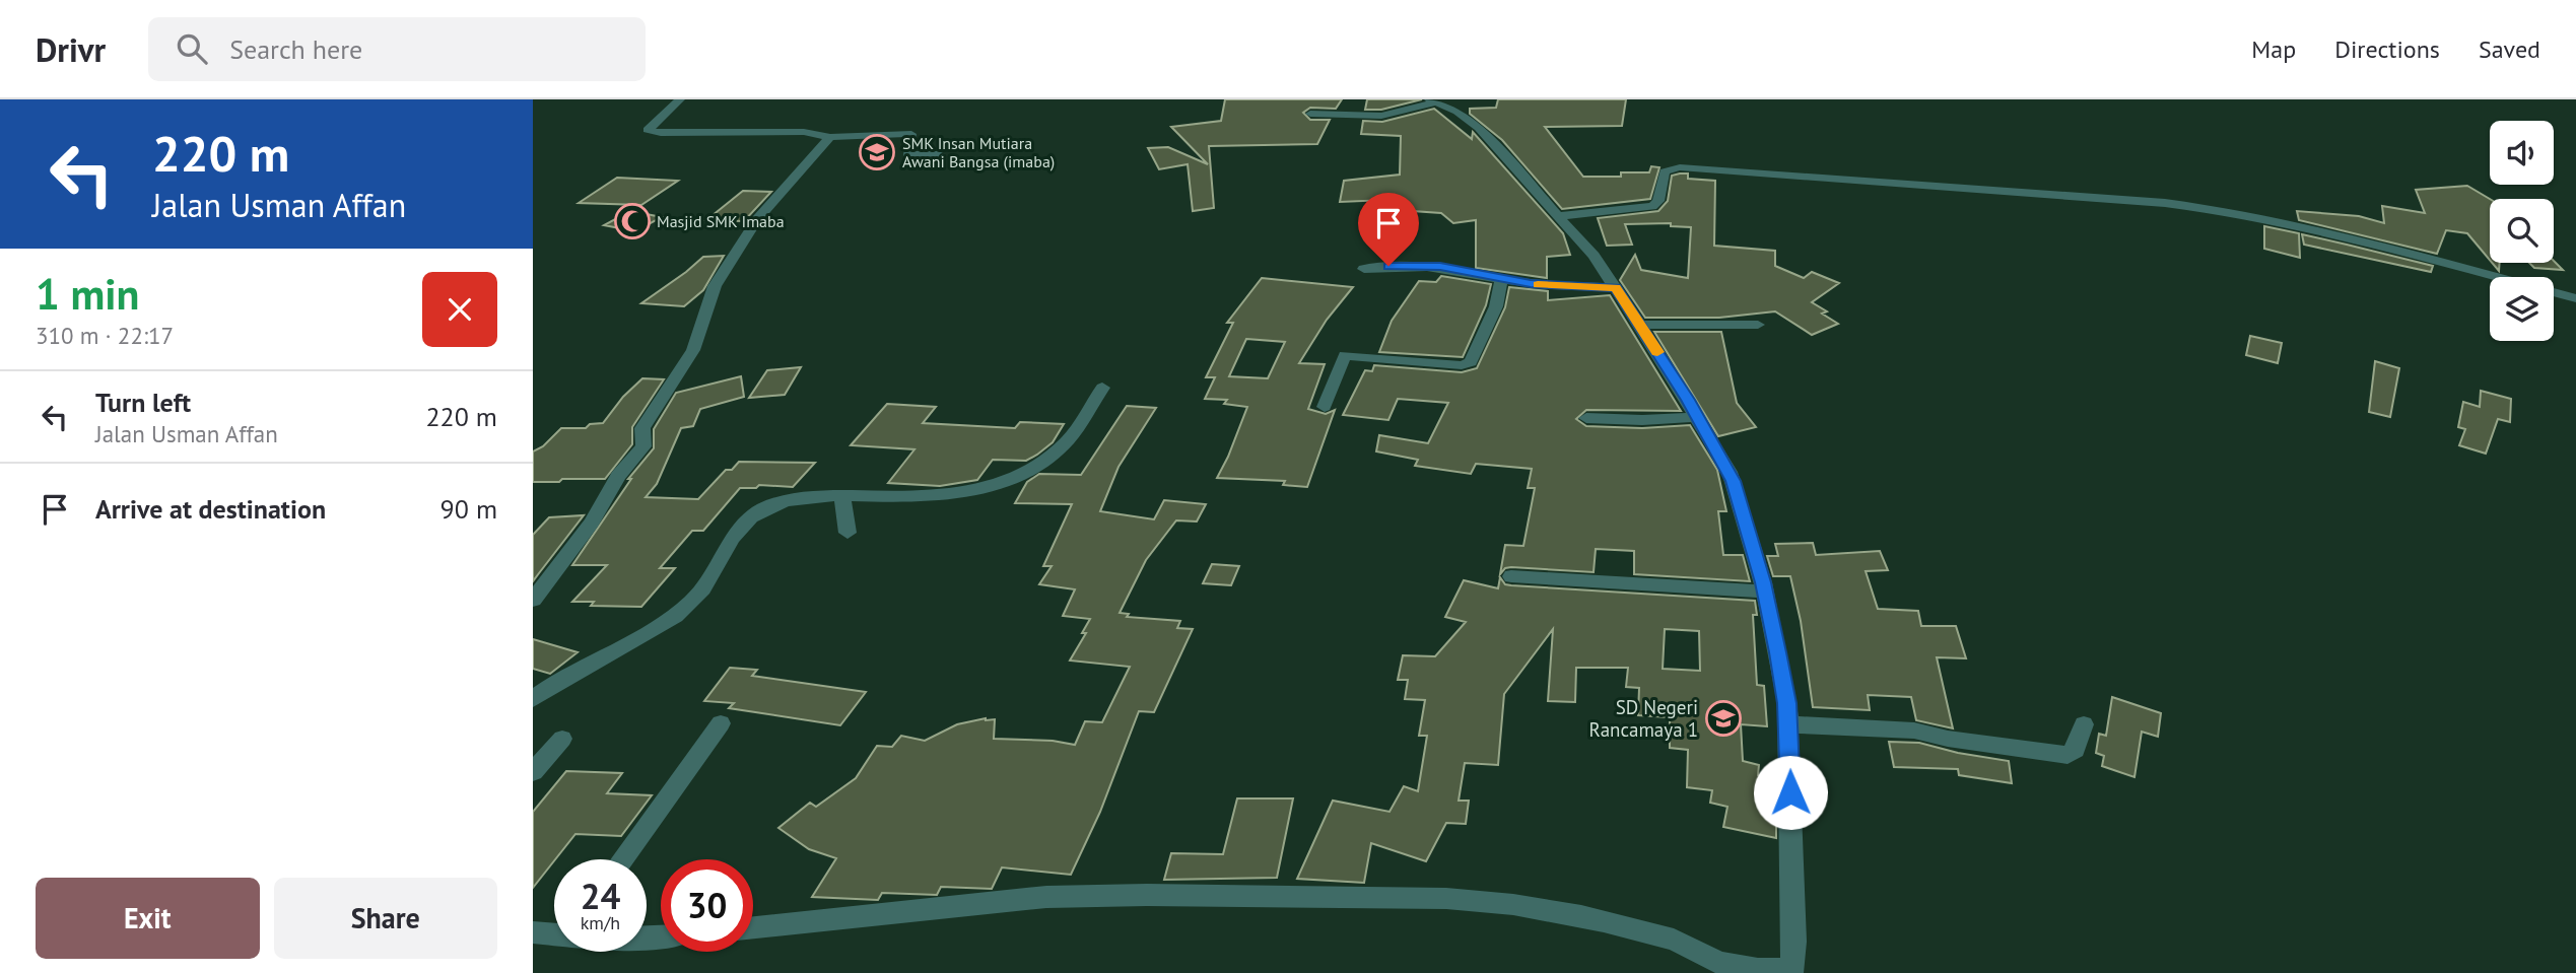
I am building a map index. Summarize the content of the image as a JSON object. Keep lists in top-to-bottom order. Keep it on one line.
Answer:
{"places":{"school or university":["SMK Insan Mutiara Awani Bangsa (imaba)","SD Negeri Rancamaya 1"],"mosque":["Masjid SMK Imaba"]},"page":{"header":"Drivr","search":"Search here","nav":["Map","Directions","Saved"],"turn":["220 m","Jalan Usman Affan"],"heading":["1 min","310 m · 22:17"],"list":[{"name":"Turn left","note":"Jalan Usman Affan","value":"220 m"},{"name":"Arrive at destination","value":"90 m"}],"speed":"24 km/h","limit":"30","buttons":["Exit","Share"]}}
